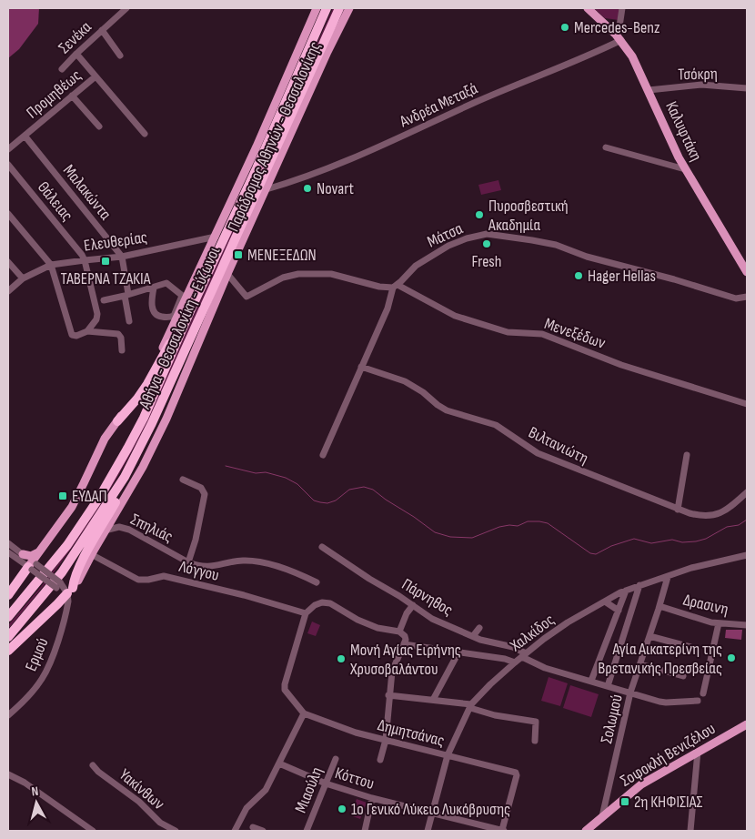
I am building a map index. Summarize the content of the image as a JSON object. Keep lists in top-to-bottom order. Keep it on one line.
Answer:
{"streets":{"highway":["Αθήνα - Θεσσαλονίκη - Εύζωνοι"],"main road":["Καλυφτάκη","Παράδρομος Αθηνών - Θεσσαλονίκης","Σοφοκλή Βενιζέλου"],"street":["Σενέκα","Τσόκρη","Προμηθέως","Ανδρέα Μεταξά","Μαλακώντα","Θάλειας","Μάτσα","Ελευθερίας","Μενεξέδων","Βιλτανιώτη","Σπηλιάς","Λόγγου","Πάρνηθος","Δρασινη","Χαλκίδος","Ερμού","Σολωμού","Δημητσάνας","Κόττου","Υακίνθων","Μιαούλη"]},"crossings":[["Τσόκρη","Καλυφτάκη"],["Προμηθέως","Μαλακώντα"],["Ανδρέα Μεταξά","Καλυφτάκη"],["Ανδρέα Μεταξά","Παράδρομος Αθηνών - Θεσσαλονίκης"],["Παράδρομος Αθηνών - Θεσσαλονίκης","Ελευθερίας"],["Παράδρομος Αθηνών - Θεσσαλονίκης","Σπηλιάς"],["Παράδρομος Αθηνών - Θεσσαλονίκης","Λόγγου"],["Παράδρομος Αθηνών - Θεσσαλονίκης","Ερμού"],["Μαλακώντα","Ελευθερίας"],["Θάλειας","Ελευθερίας"],["Μάτσα","Μενεξέδων"],["Πάρνηθος","Χαλκίδος"],["Πάρνηθος","Σολωμού"],["Δρασινη","Σολωμού"],["Χαλκίδος","Σολωμού"],["Χαλκίδος","Δημητσάνας"],["Χαλκίδος","Κόττου"],["Σολωμού","Σοφοκλή Βενιζέλου"],["Δημητσάνας","Κόττου"],["Κόττου","Μιαούλη"]],"places":{"other":["Mercedes-Benz","Novart","Πυροσβεστική Ακαδημία","Fresh","Hager Hellas","Αγία Αικατερίνη της Βρετανικής Πρεσβείας","Μονή Αγίας Ειρήνης Χρυσοβαλάντου","1ο Γενικό Λύκειο Λυκόβρυσης"],"transit":["ΜΕΝΕΞΕΔΩΝ","ΤΑΒΕΡΝΑ ΤΖΑΚΙΑ","ΕΥΔΑΠ","2η ΚΗΦΙΣΙΑΣ"]},"north":"top"}
